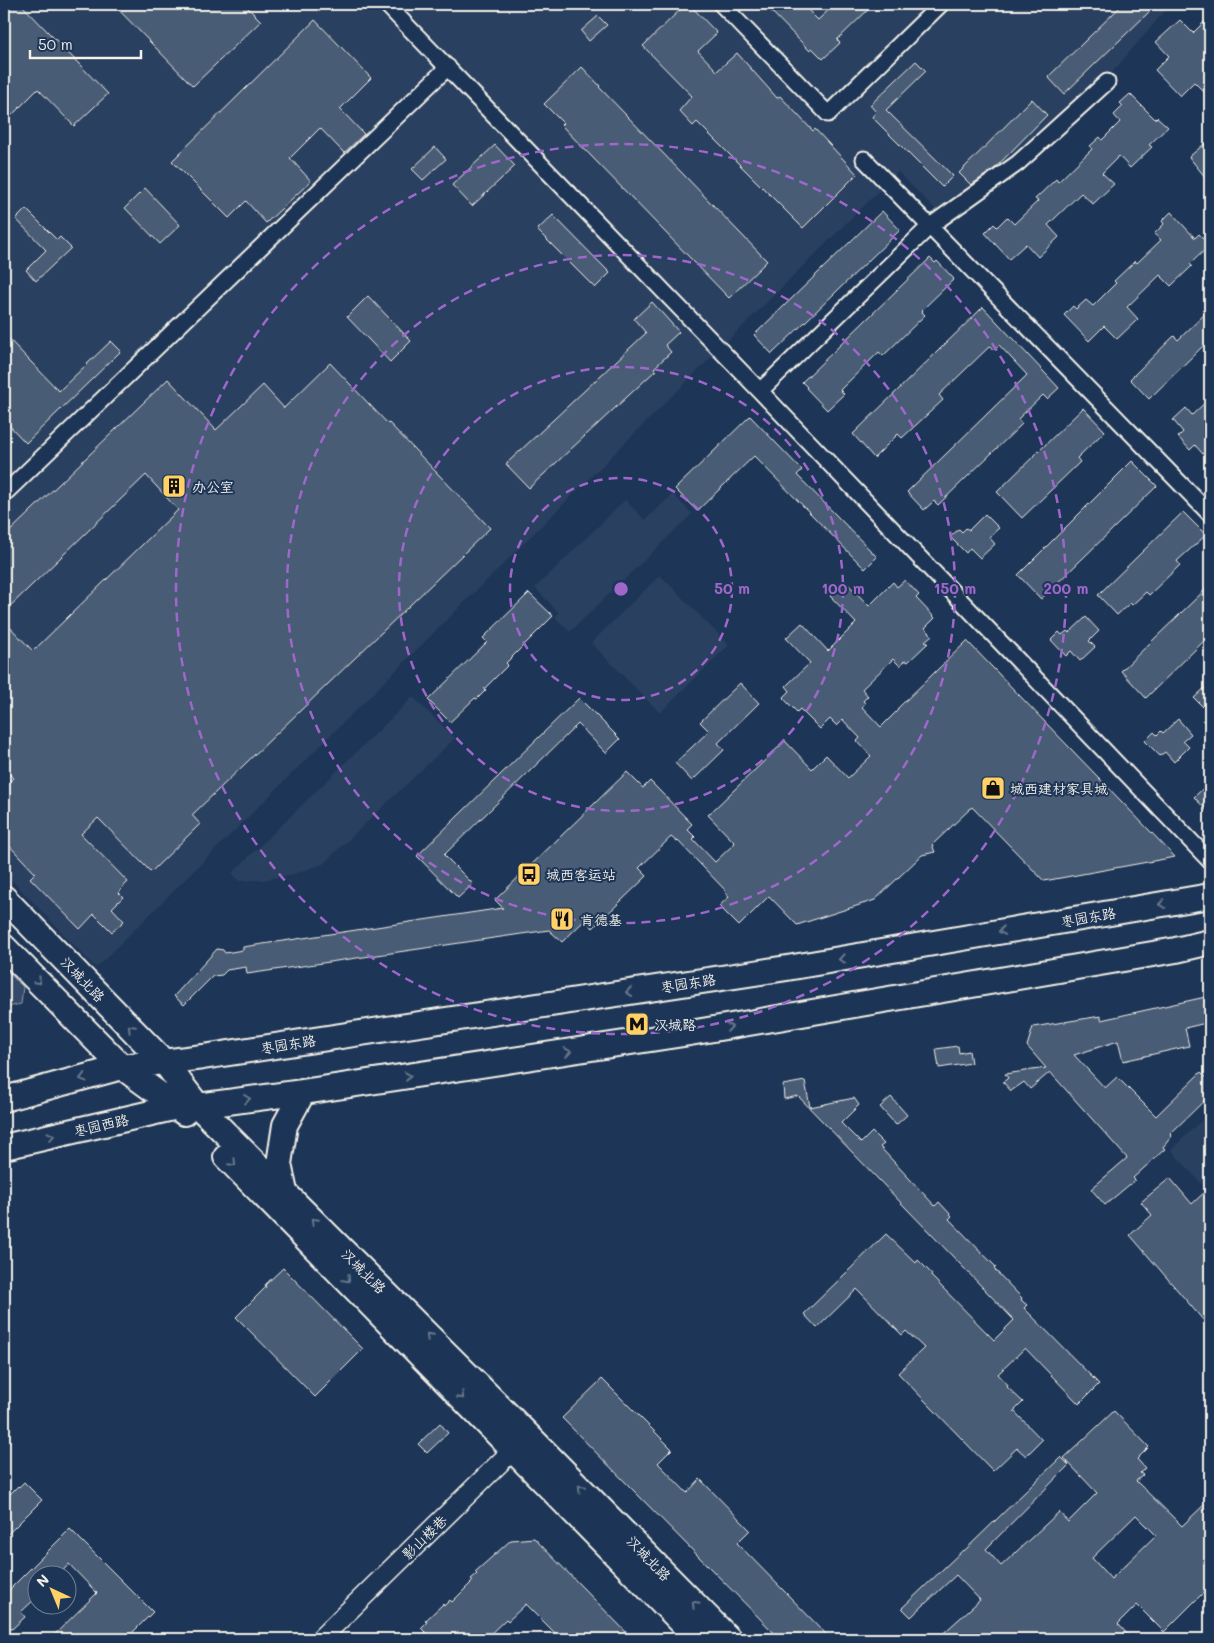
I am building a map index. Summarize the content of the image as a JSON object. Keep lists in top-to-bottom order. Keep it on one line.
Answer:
{"streets":{"main road":["枣园东路","汉城北路","枣园西路"],"street":["影山楼巷"]},"crossings":[["枣园东路","汉城北路"],["汉城北路","枣园西路"],["汉城北路","影山楼巷"]],"places":{"building":["办公室"],"shop":["城西建材家具城"],"bus stop":["城西客运站"],"restaurant":["肯德基"],"metro station":["汉城路"]},"scale_bar":"50 m","north":"top left","rings":["50 m","100 m","150 m","200 m"]}
